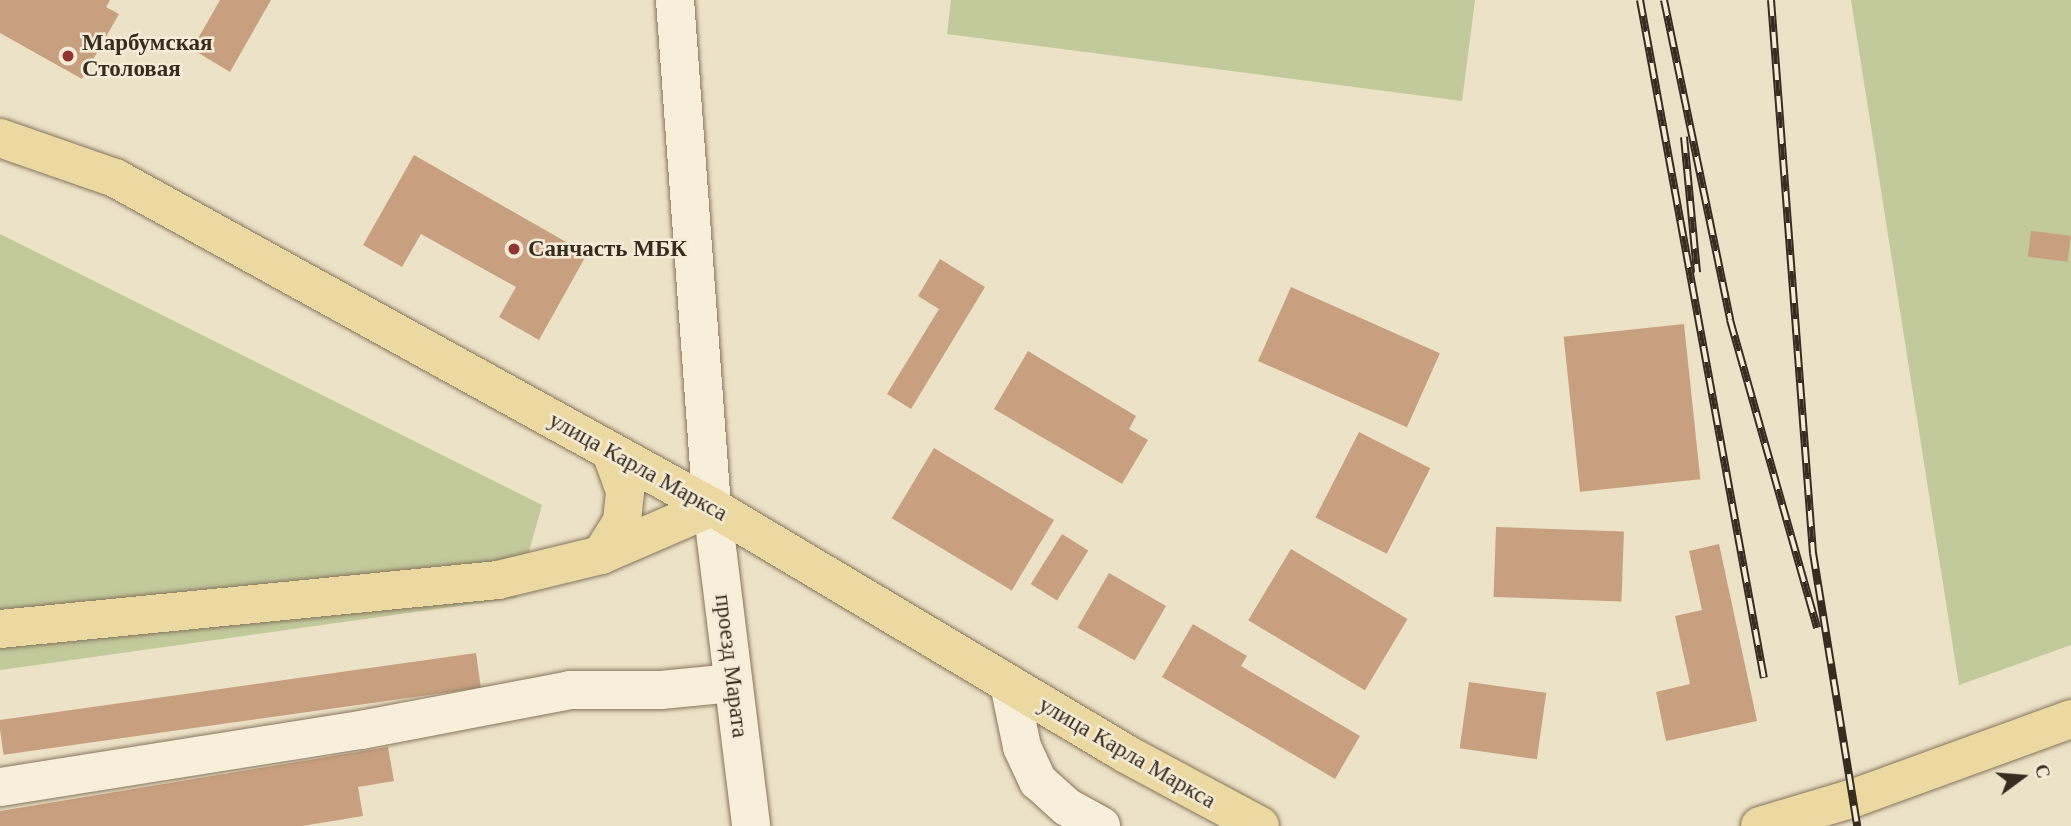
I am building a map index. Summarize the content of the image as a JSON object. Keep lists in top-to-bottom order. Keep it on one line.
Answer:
{"streets":{"main road":["улица Карла Маркса"],"street":["проезд Марата"]},"crossings":[["улица Карла Маркса","проезд Марата"]],"places":["Марбумская Столовая","Санчасть МБК"],"north":"right"}
